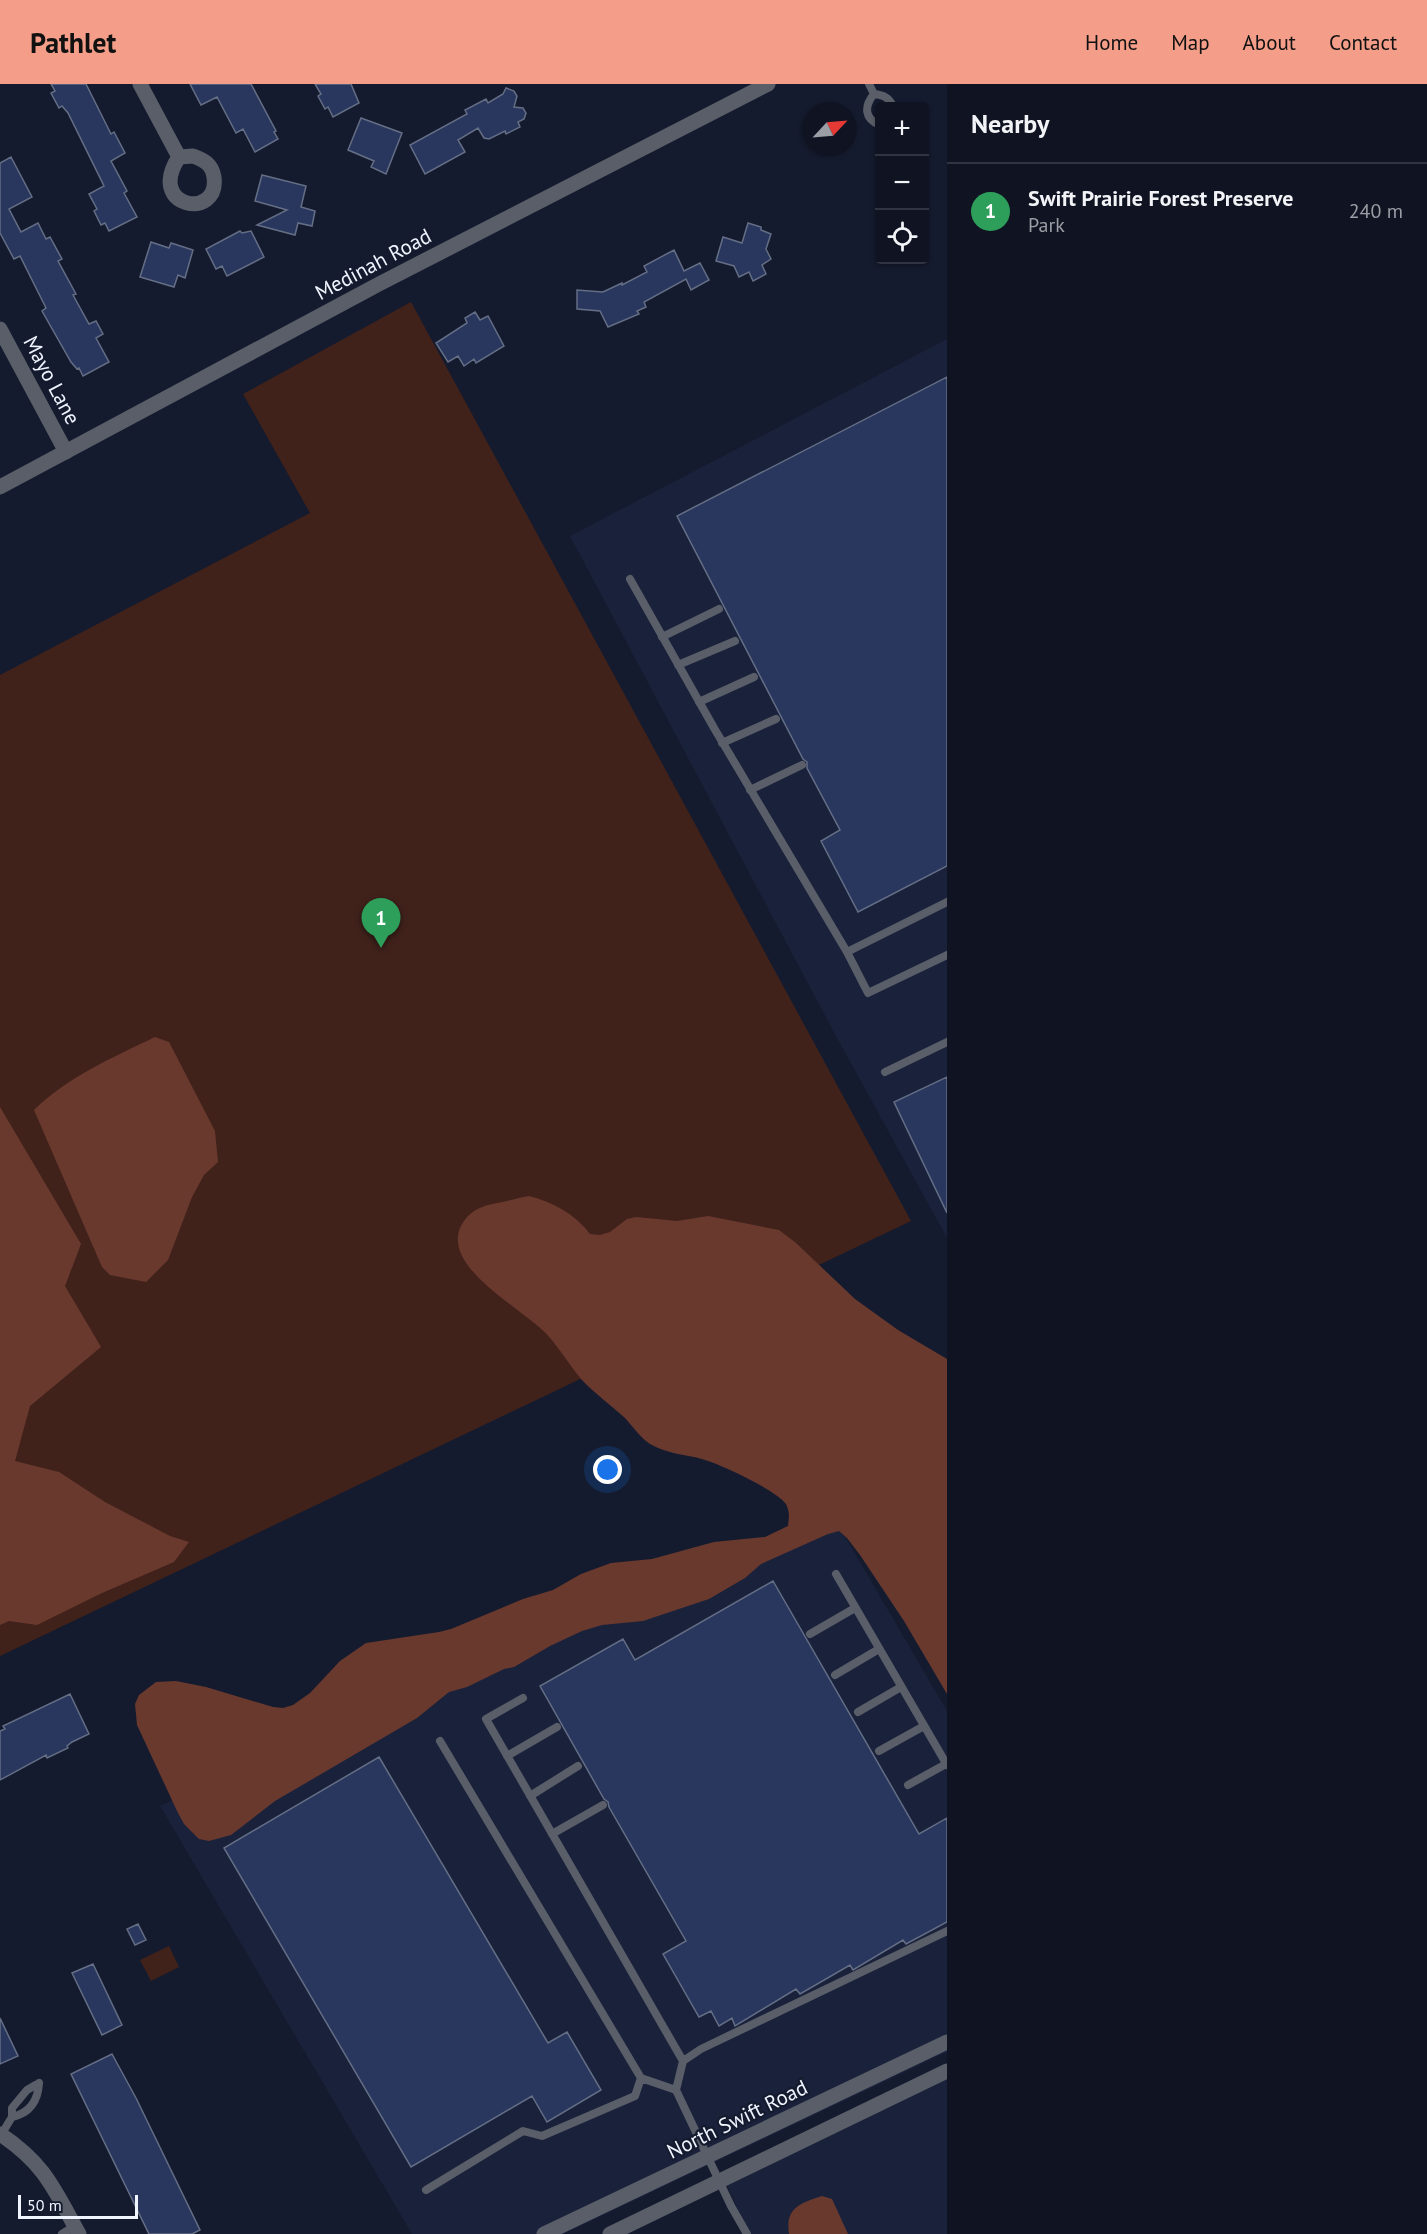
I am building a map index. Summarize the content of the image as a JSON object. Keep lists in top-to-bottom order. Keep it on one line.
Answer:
{"streets":{"street":["Medinah Road","Mayo Lane","North Swift Road"]},"crossings":[["Medinah Road","Mayo Lane"]],"scale_bar":"50 m","north":"top right","page":{"header":"Pathlet","nav":["Home","Map","About","Contact"],"heading":"Nearby","map_buttons":["+","−"],"list":[{"mark":"1","name":"Swift Prairie Forest Preserve","note":"Park","value":"240 m"}],"pins":"1","scale":"50 m"}}
